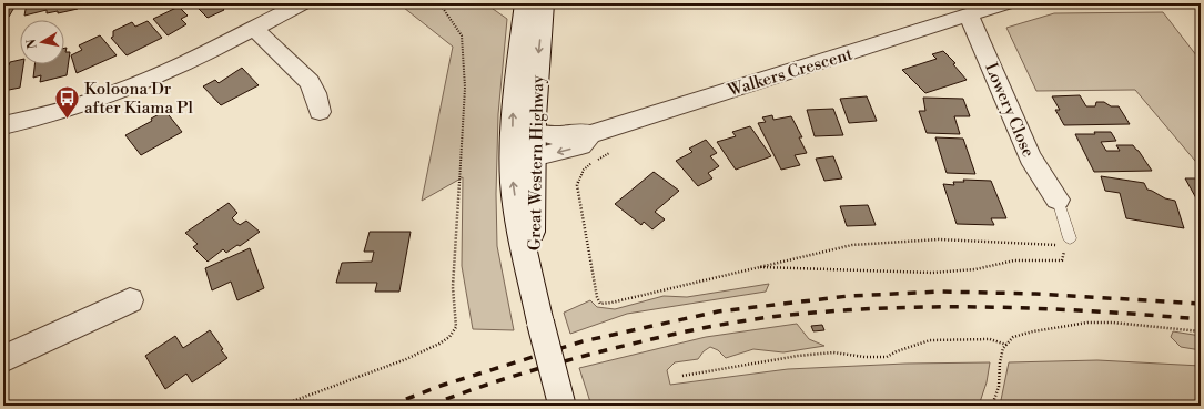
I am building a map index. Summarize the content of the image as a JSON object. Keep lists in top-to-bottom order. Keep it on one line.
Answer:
{"streets":{"street":["Walkers Crescent","Lowery Close","Great Western Highway"]},"crossings":[["Walkers Crescent","Lowery Close"],["Walkers Crescent","Great Western Highway"]],"places":{"bus stop":["Koloona Dr after Kiama Pl"]},"north":"left"}
